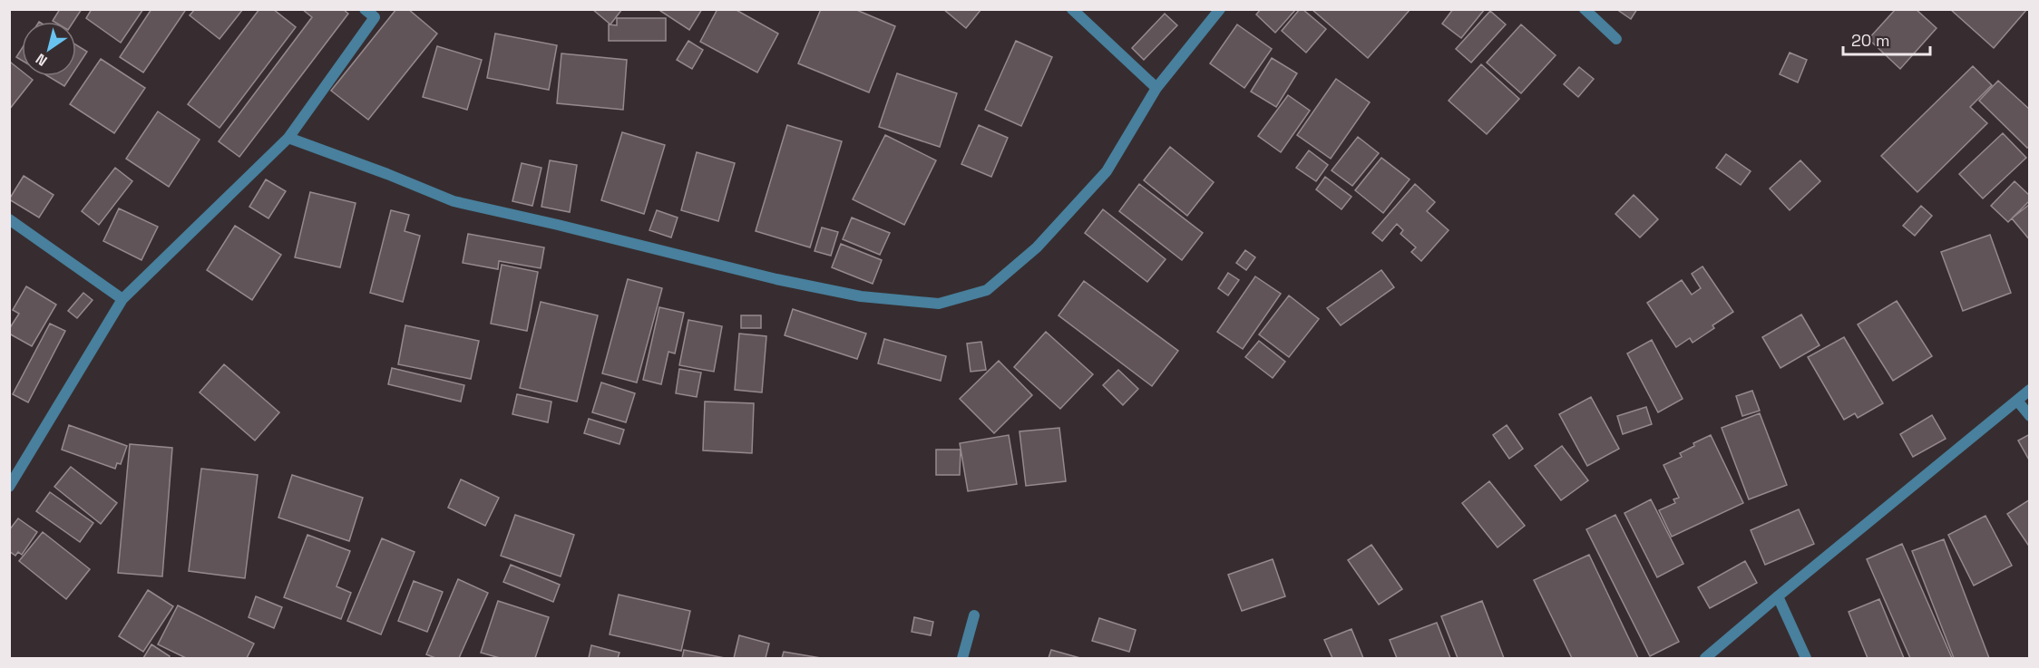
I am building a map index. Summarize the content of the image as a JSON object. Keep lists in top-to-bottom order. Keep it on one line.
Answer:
{"scale_bar":"20 m","north":"bottom left"}
